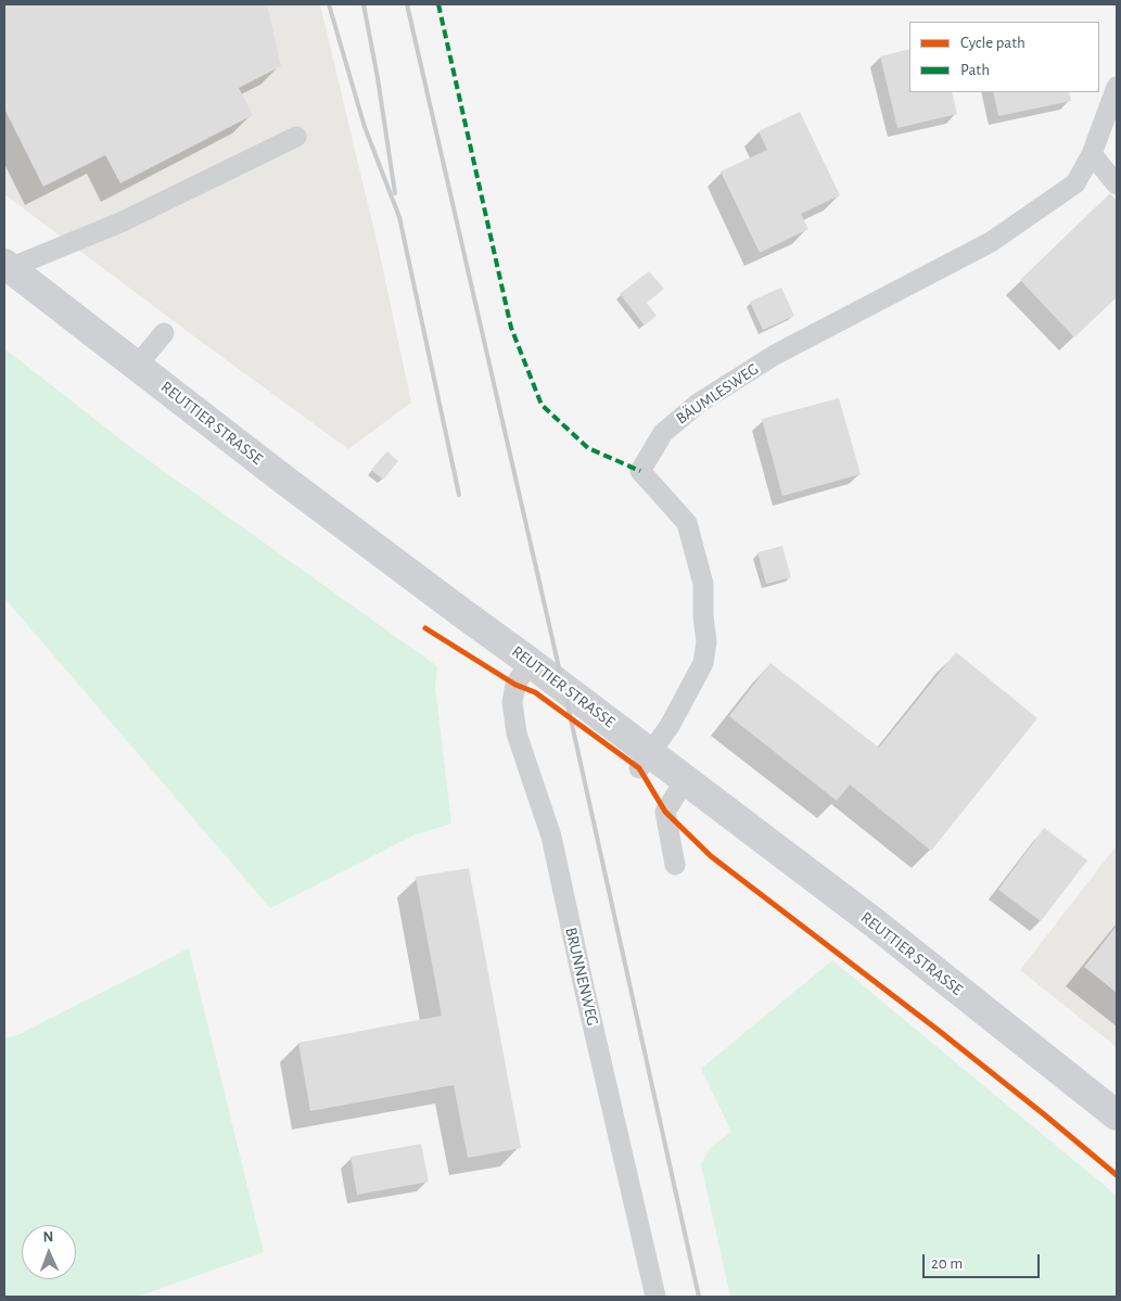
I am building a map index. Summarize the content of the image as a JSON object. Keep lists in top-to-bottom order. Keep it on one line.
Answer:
{"streets":{"main road":["REUTTIER STRASSE"],"lane":["BÄUMLESWEG","BRUNNENWEG"]},"crossings":[["BÄUMLESWEG","REUTTIER STRASSE"],["REUTTIER STRASSE","BRUNNENWEG"]],"legend":["Cycle path","Path"],"scale_bar":"20 m","north":"top"}
